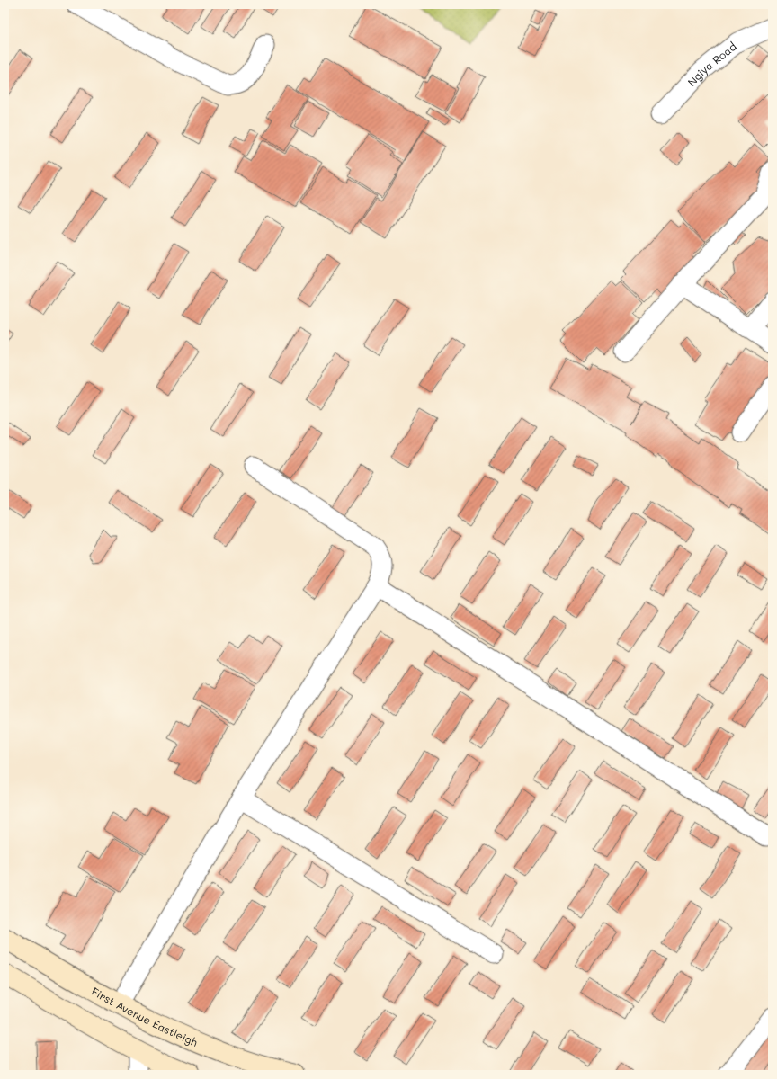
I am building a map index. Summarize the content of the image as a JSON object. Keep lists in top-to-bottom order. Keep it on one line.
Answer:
{"streets":{"main road":["First Avenue Eastleigh"],"street":["Ngiya Road"]}}
